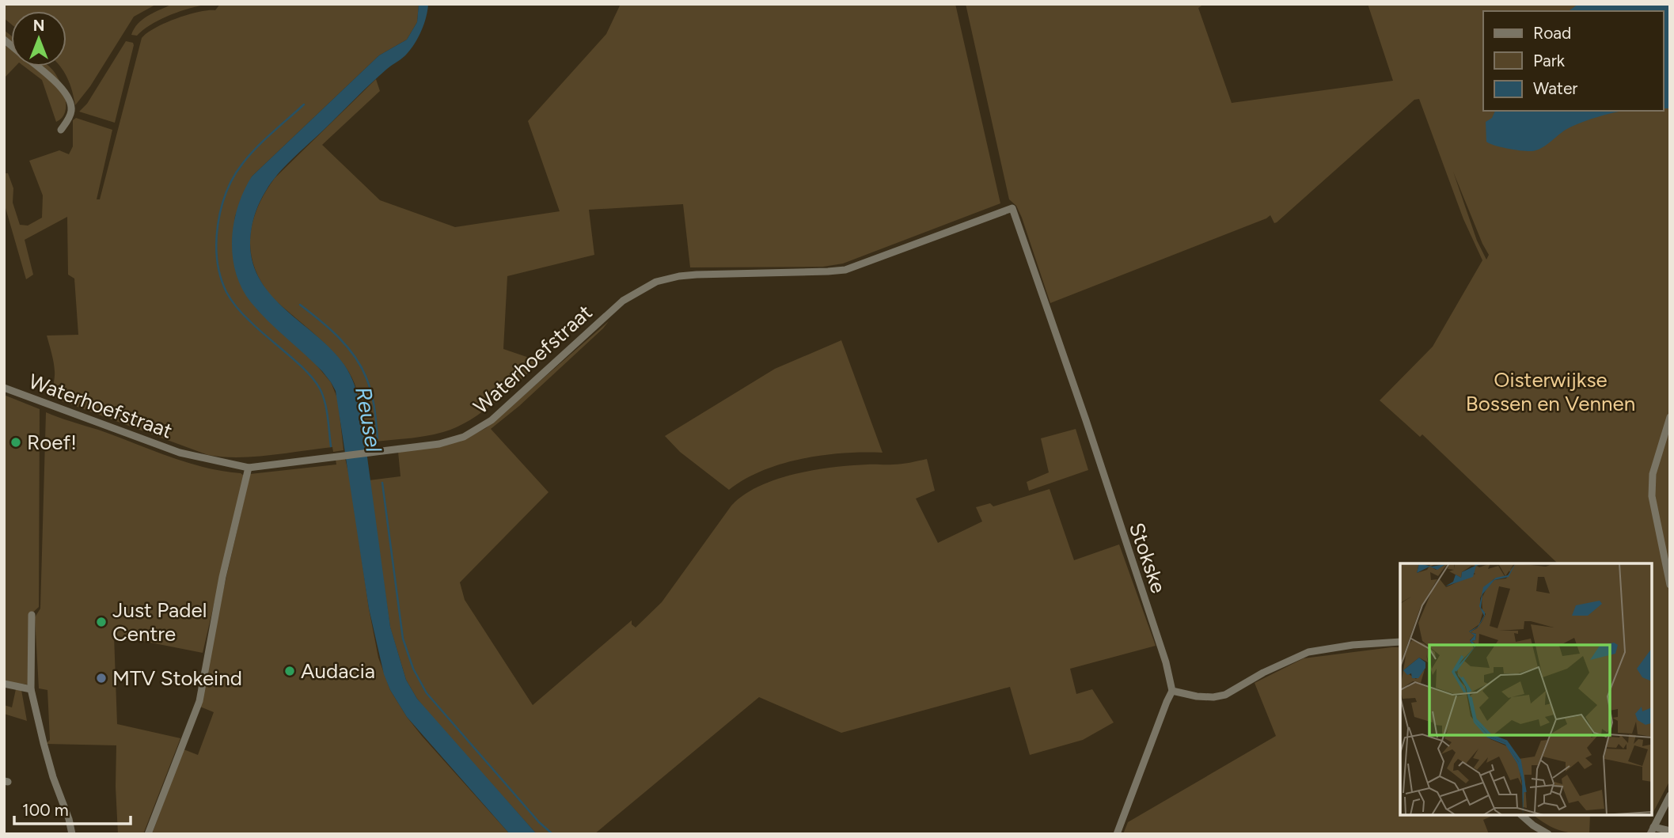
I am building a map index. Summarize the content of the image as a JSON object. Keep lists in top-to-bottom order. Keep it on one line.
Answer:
{"streets":{"street":["Waterhoefstraat","Stokske"]},"crossings":[["Waterhoefstraat","Stokske"]],"water":["Reusel"],"parks":["Oisterwijkse Bossen en Vennen"],"places":["Roef!","Just Padel Centre","Audacia","MTV Stokeind"],"legend":["Road","Park","Water"],"scale_bar":"100 m","north":"top"}
